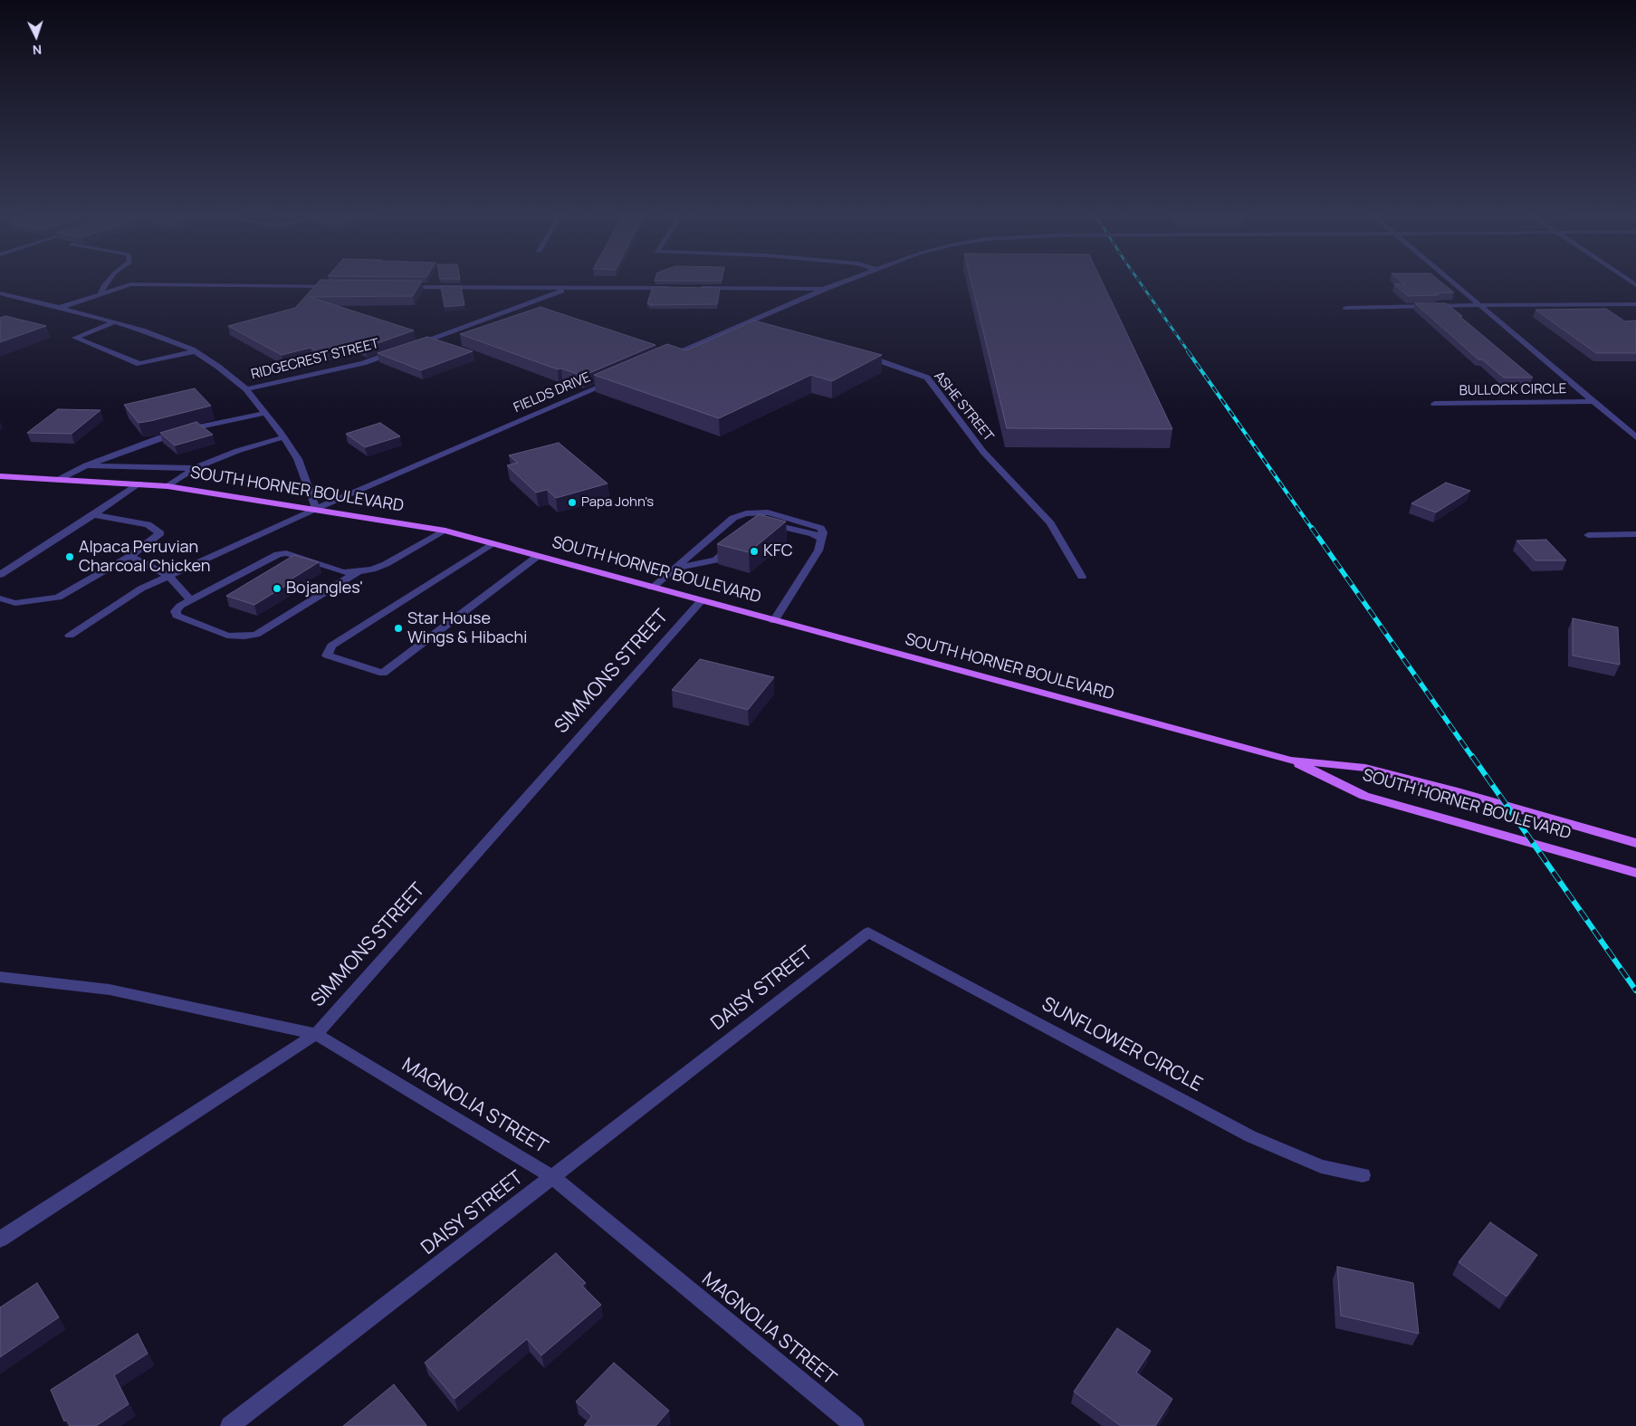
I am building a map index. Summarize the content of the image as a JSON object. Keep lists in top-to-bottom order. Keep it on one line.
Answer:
{"streets":{"main road":["SOUTH HORNER BOULEVARD"],"street":["RIDGECREST STREET","BULLOCK CIRCLE","FIELDS DRIVE","ASHE STREET","SIMMONS STREET","DAISY STREET","SUNFLOWER CIRCLE","MAGNOLIA STREET"]},"crossings":[["FIELDS DRIVE","SOUTH HORNER BOULEVARD"],["SOUTH HORNER BOULEVARD","SIMMONS STREET"],["SIMMONS STREET","MAGNOLIA STREET"],["DAISY STREET","SUNFLOWER CIRCLE"],["DAISY STREET","MAGNOLIA STREET"]],"places":["Papa John's","KFC","Alpaca Peruvian Charcoal Chicken","Bojangles'","Star House Wings & Hibachi"],"north":"bottom"}
